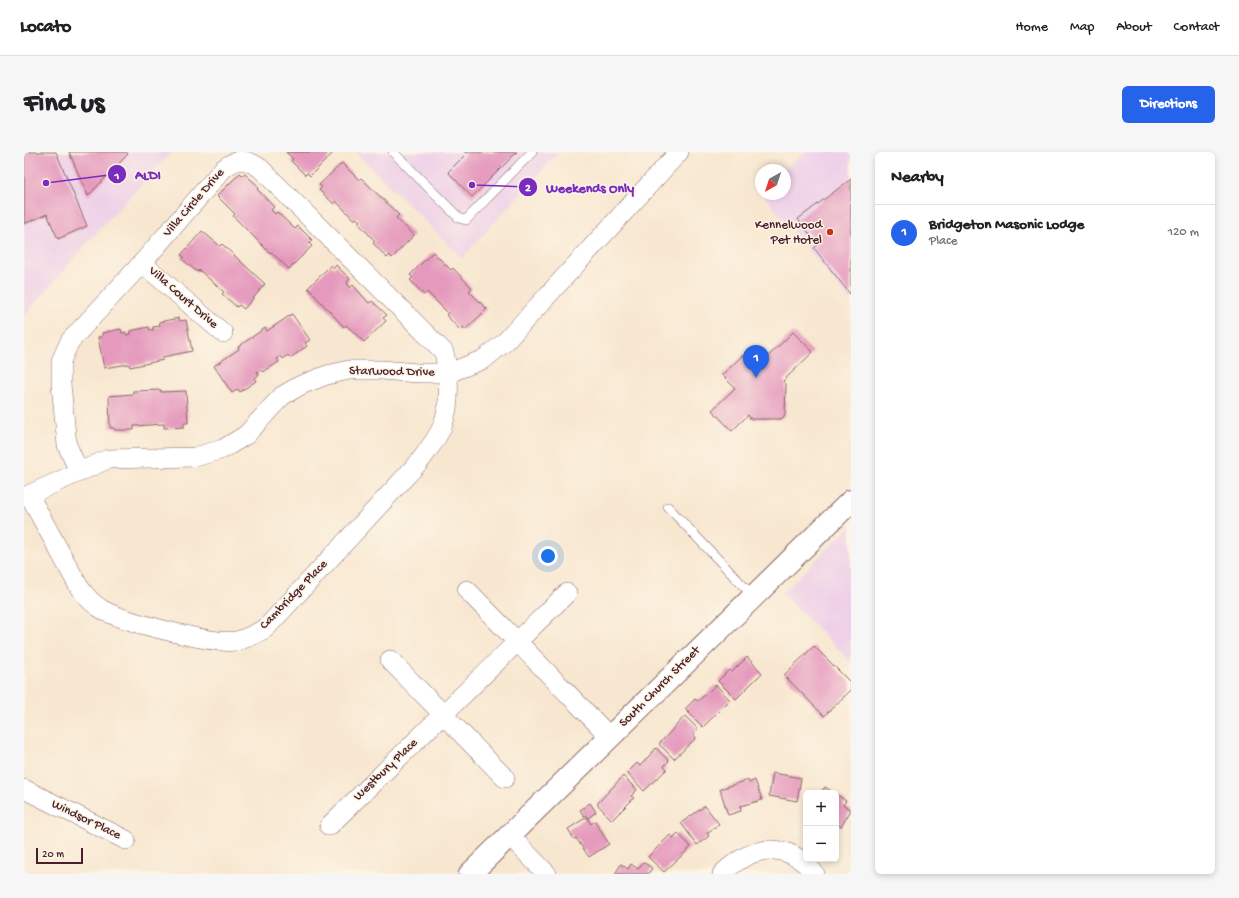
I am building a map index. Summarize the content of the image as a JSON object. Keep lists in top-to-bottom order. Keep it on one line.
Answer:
{"streets":{"street":["Villa Circle Drive","Villa Court Drive","Starwood Drive","Cambridge Place","South Church Street","Westbury Place","Windsor Place"]},"crossings":[["Villa Circle Drive","Villa Court Drive"],["Villa Circle Drive","Starwood Drive"],["Villa Circle Drive","Cambridge Place"],["Starwood Drive","Cambridge Place"]],"places":["ALDI","Weekends Only","Kennelwood Pet Hotel"],"scale_bar":"20 m","north":"bottom left","page":{"header":"Locato","nav":["Home","Map","About","Contact"],"buttons":"Directions","title":"Find us","heading":"Nearby","list":[{"mark":"1","name":"Bridgeton Masonic Lodge","note":"Place","value":"120 m"}],"pins":"1","map_buttons":["+","−"],"scale":"20 m"}}
